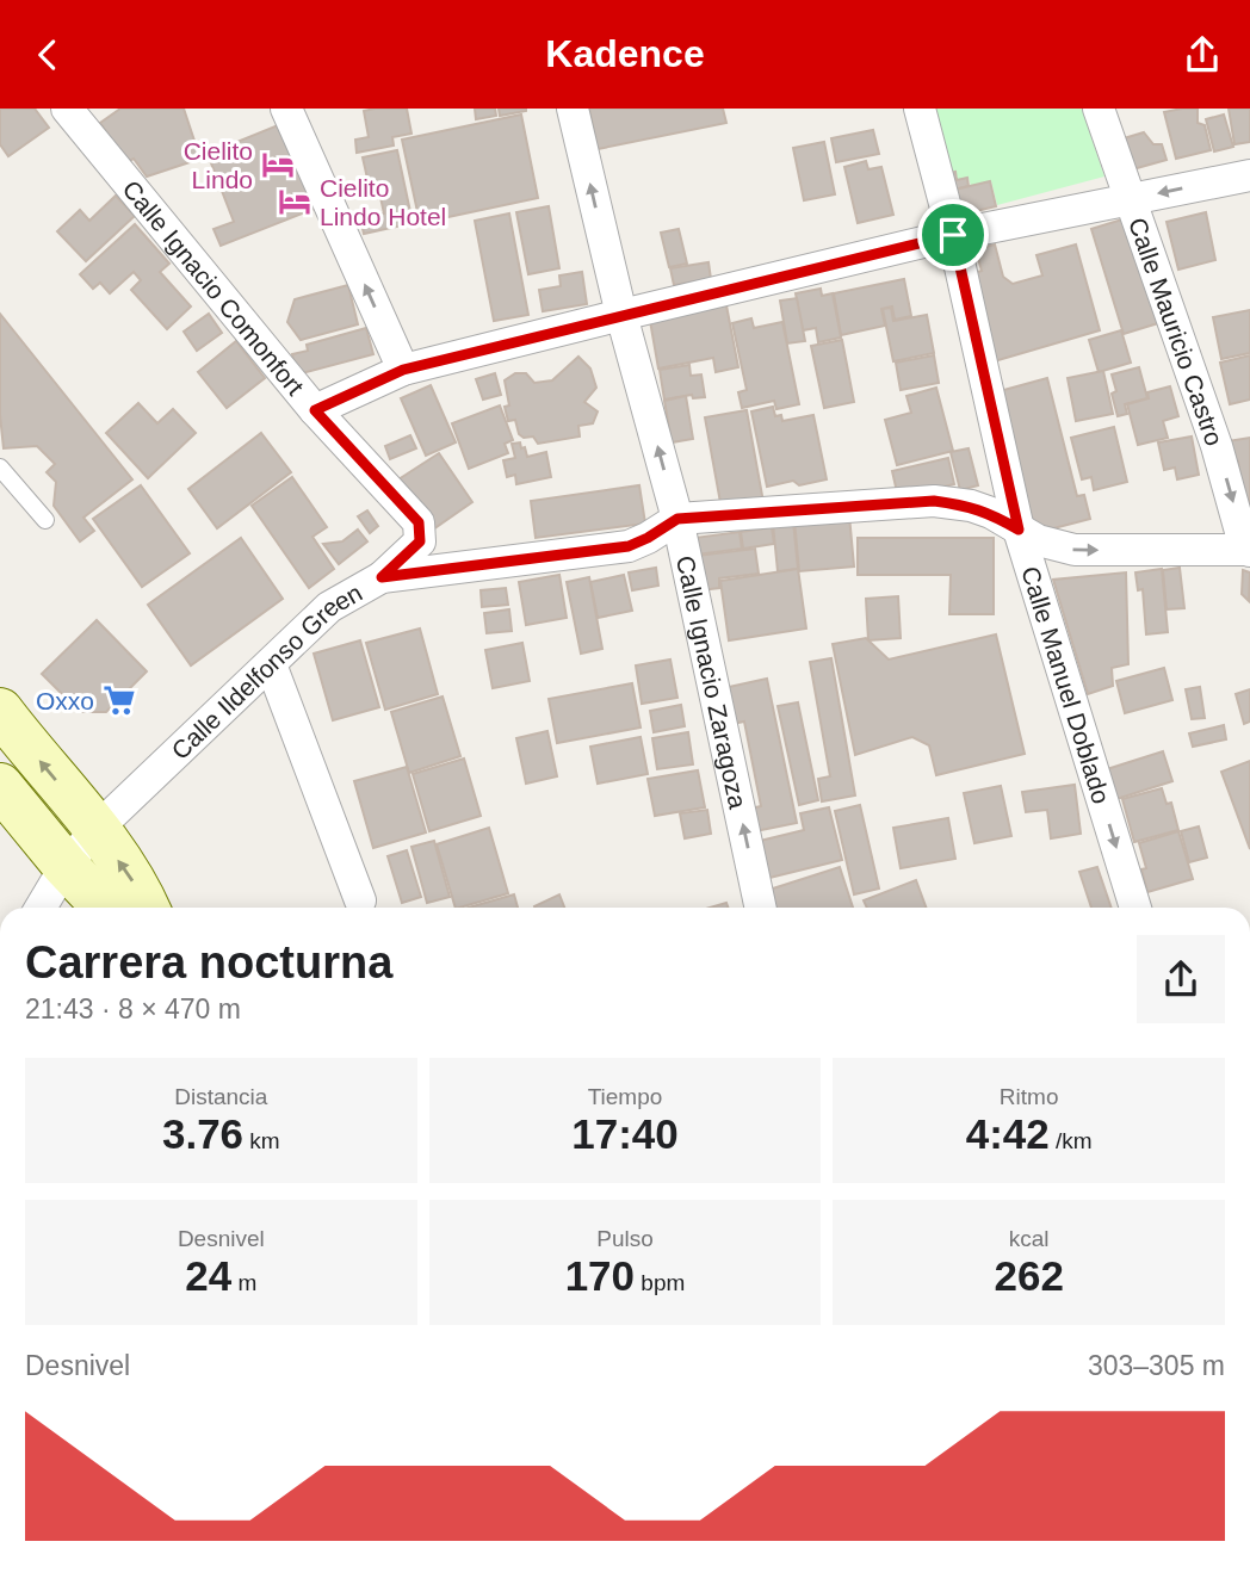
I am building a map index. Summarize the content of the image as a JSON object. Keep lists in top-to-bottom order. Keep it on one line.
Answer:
{"streets":{"street":["Calle Ignacio Comonfort","Calle Mauricio Castro","Calle Ildelfonso Green","Calle Ignacio Zaragoza","Calle Manuel Doblado"]},"crossings":[["Calle Ignacio Comonfort","Calle Ildelfonso Green"],["Calle Mauricio Castro","Calle Ildelfonso Green"],["Calle Ildelfonso Green","Calle Ignacio Zaragoza"],["Calle Ildelfonso Green","Calle Manuel Doblado"]],"one_way":["Calle Mauricio Castro","Calle Ignacio Zaragoza","Calle Manuel Doblado"],"places":{"hotel":["Cielito Lindo","Cielito Lindo Hotel"],"supermarket":["Oxxo"]},"page":{"header":"Kadence","heading":["Carrera nocturna","21:43 · 8 × 470 m"],"stats":[["Distancia","3.76 km"],["Tiempo","17:40"],["Ritmo","4:42 /km"],["Desnivel","24 m"],["Pulso","170 bpm"],["kcal","262"]],"chart":["Desnivel","303–305 m"]}}
